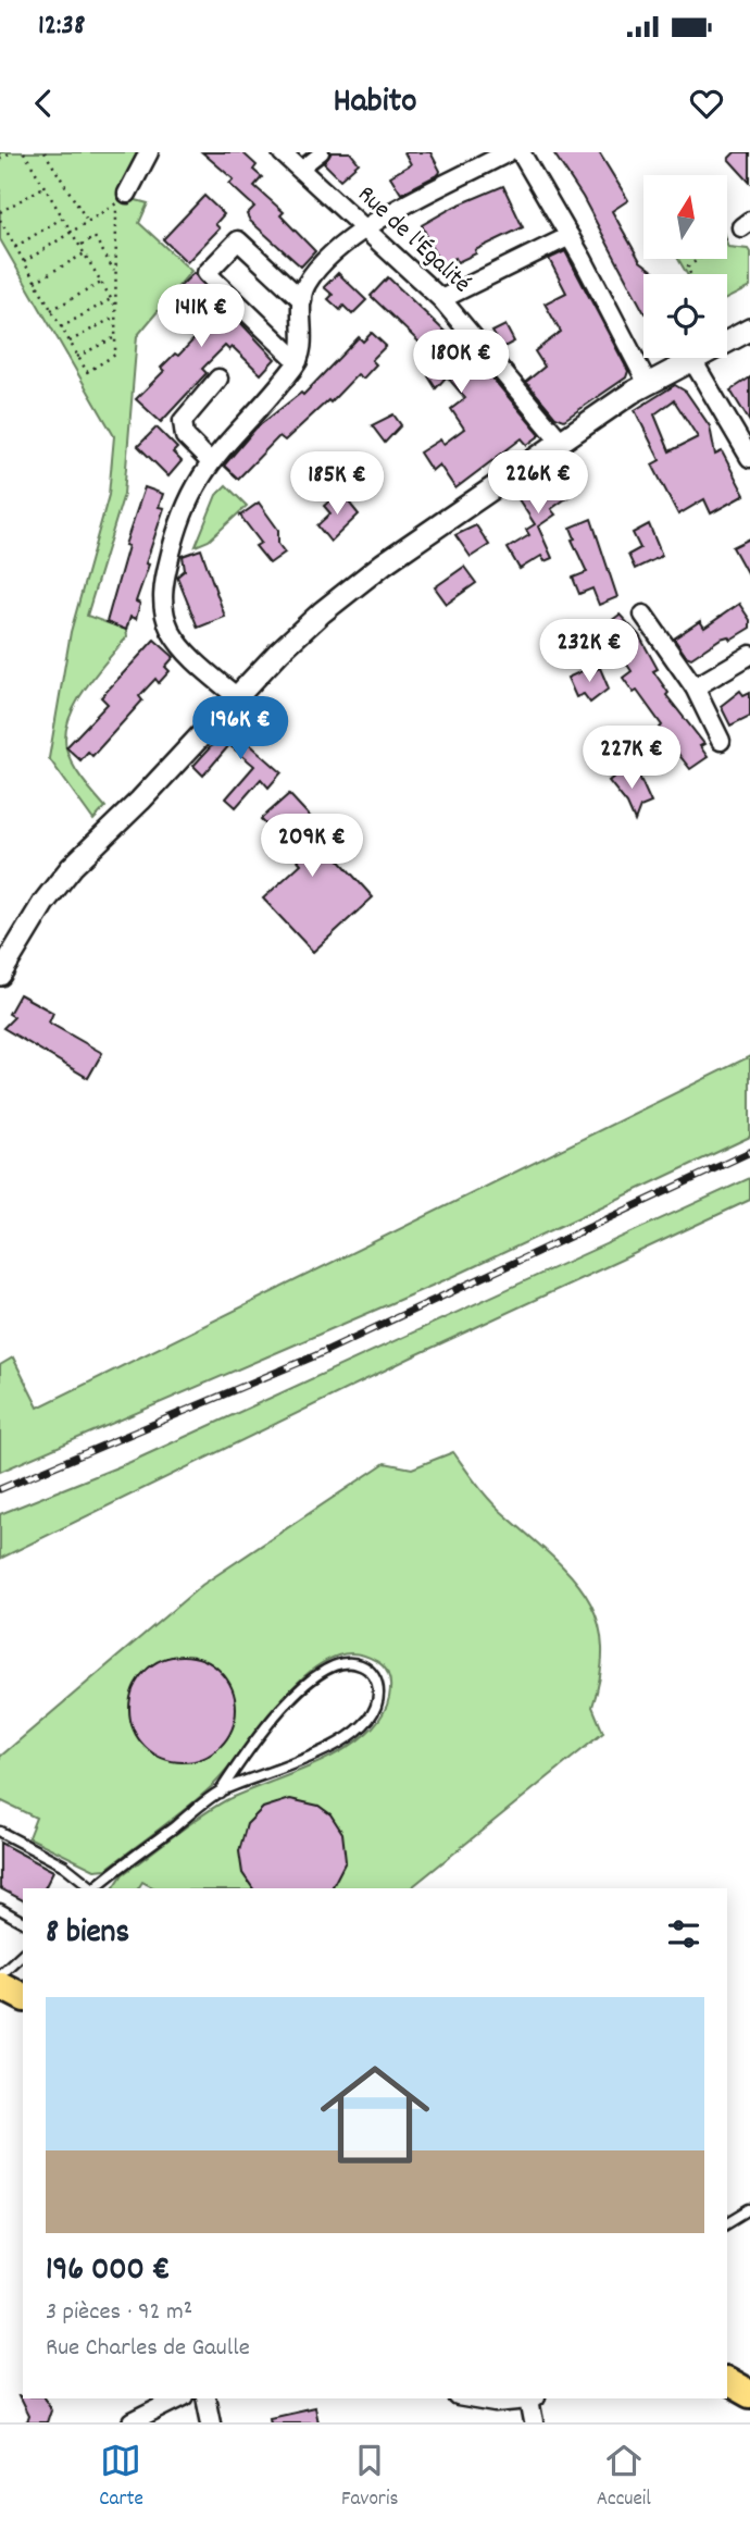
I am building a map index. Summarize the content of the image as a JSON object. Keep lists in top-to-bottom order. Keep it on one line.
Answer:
{"streets":{"street":["Rue de l'Égalité"]},"north":"top","page":{"status":"12:38","header":"Habito","price":["141K €","180K €","226K €","185K €","232K €","196K €","227K €","209K €"],"heading":"8 biens","list":[{"name":"196 000 €","note":"3 pièces · 92 m² · Rue Charles de Gaulle"}],"tabs":["Carte","Favoris","Accueil"]}}
